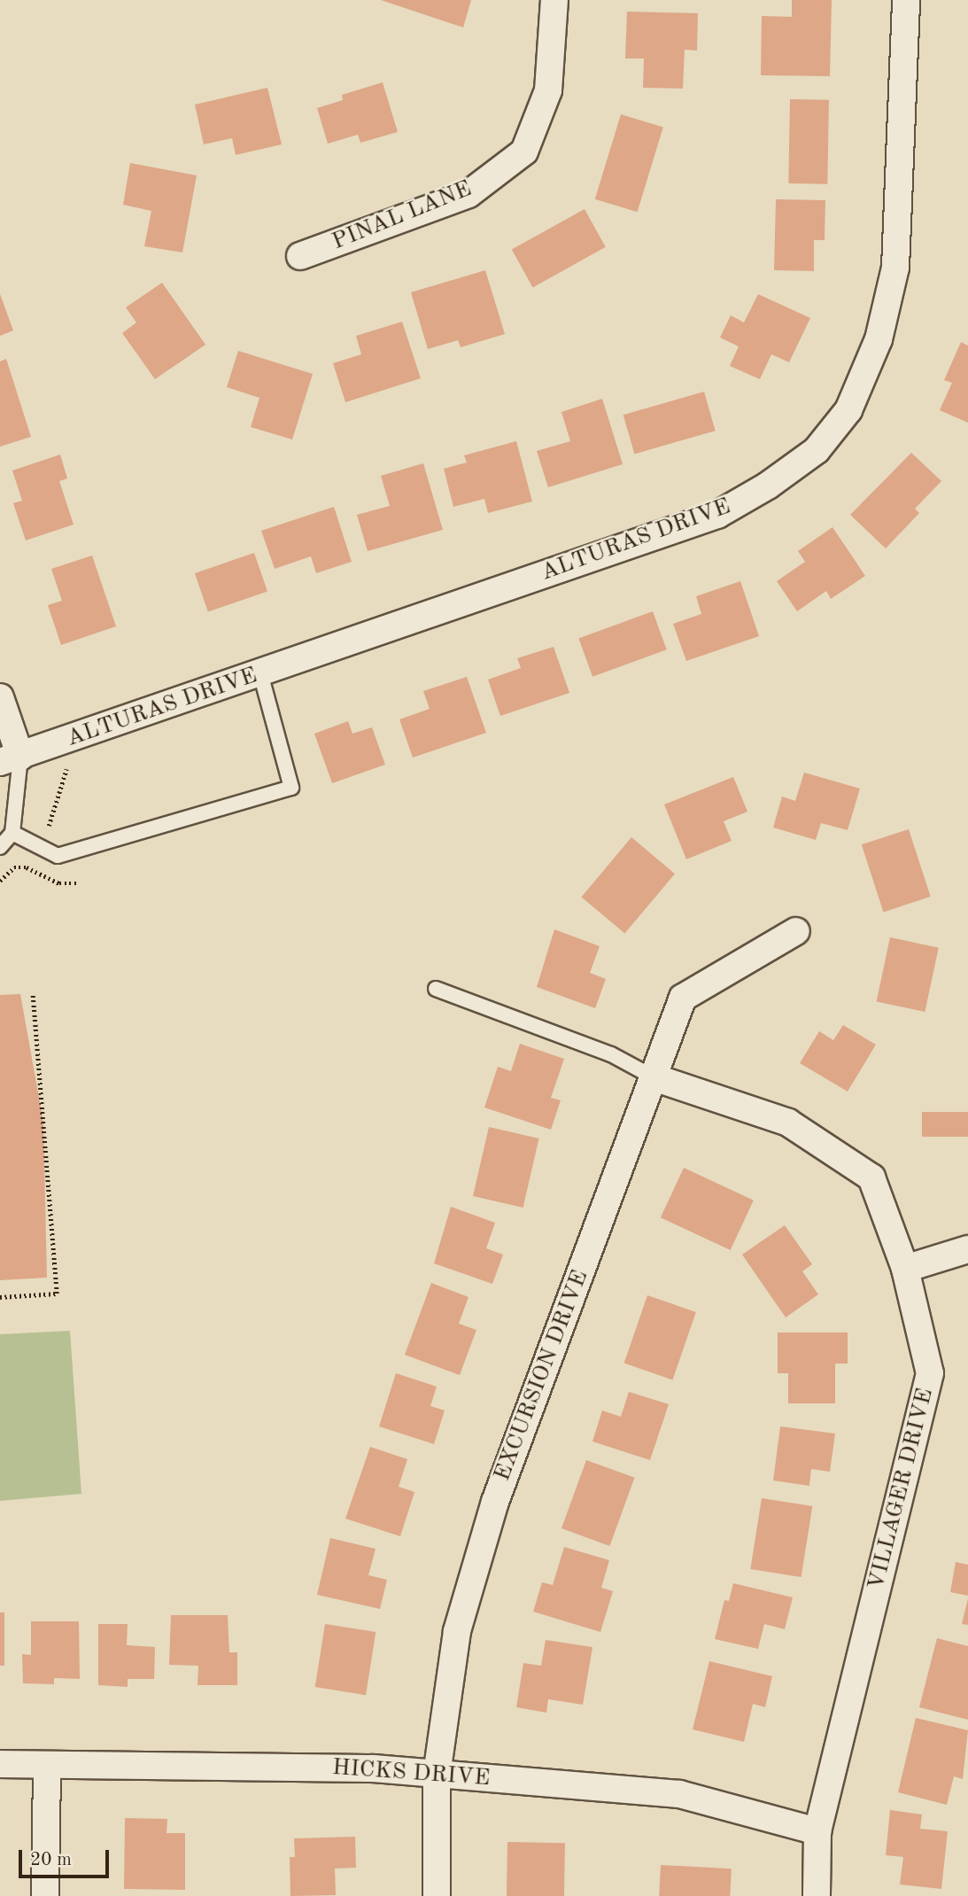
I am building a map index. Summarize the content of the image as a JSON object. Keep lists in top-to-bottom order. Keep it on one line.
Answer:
{"streets":{"street":["PINAL LANE","ALTURAS DRIVE","EXCURSION DRIVE","VILLAGER DRIVE","HICKS DRIVE"]},"crossings":[["EXCURSION DRIVE","VILLAGER DRIVE"],["EXCURSION DRIVE","HICKS DRIVE"],["VILLAGER DRIVE","HICKS DRIVE"]],"scale_bar":"20 m"}
